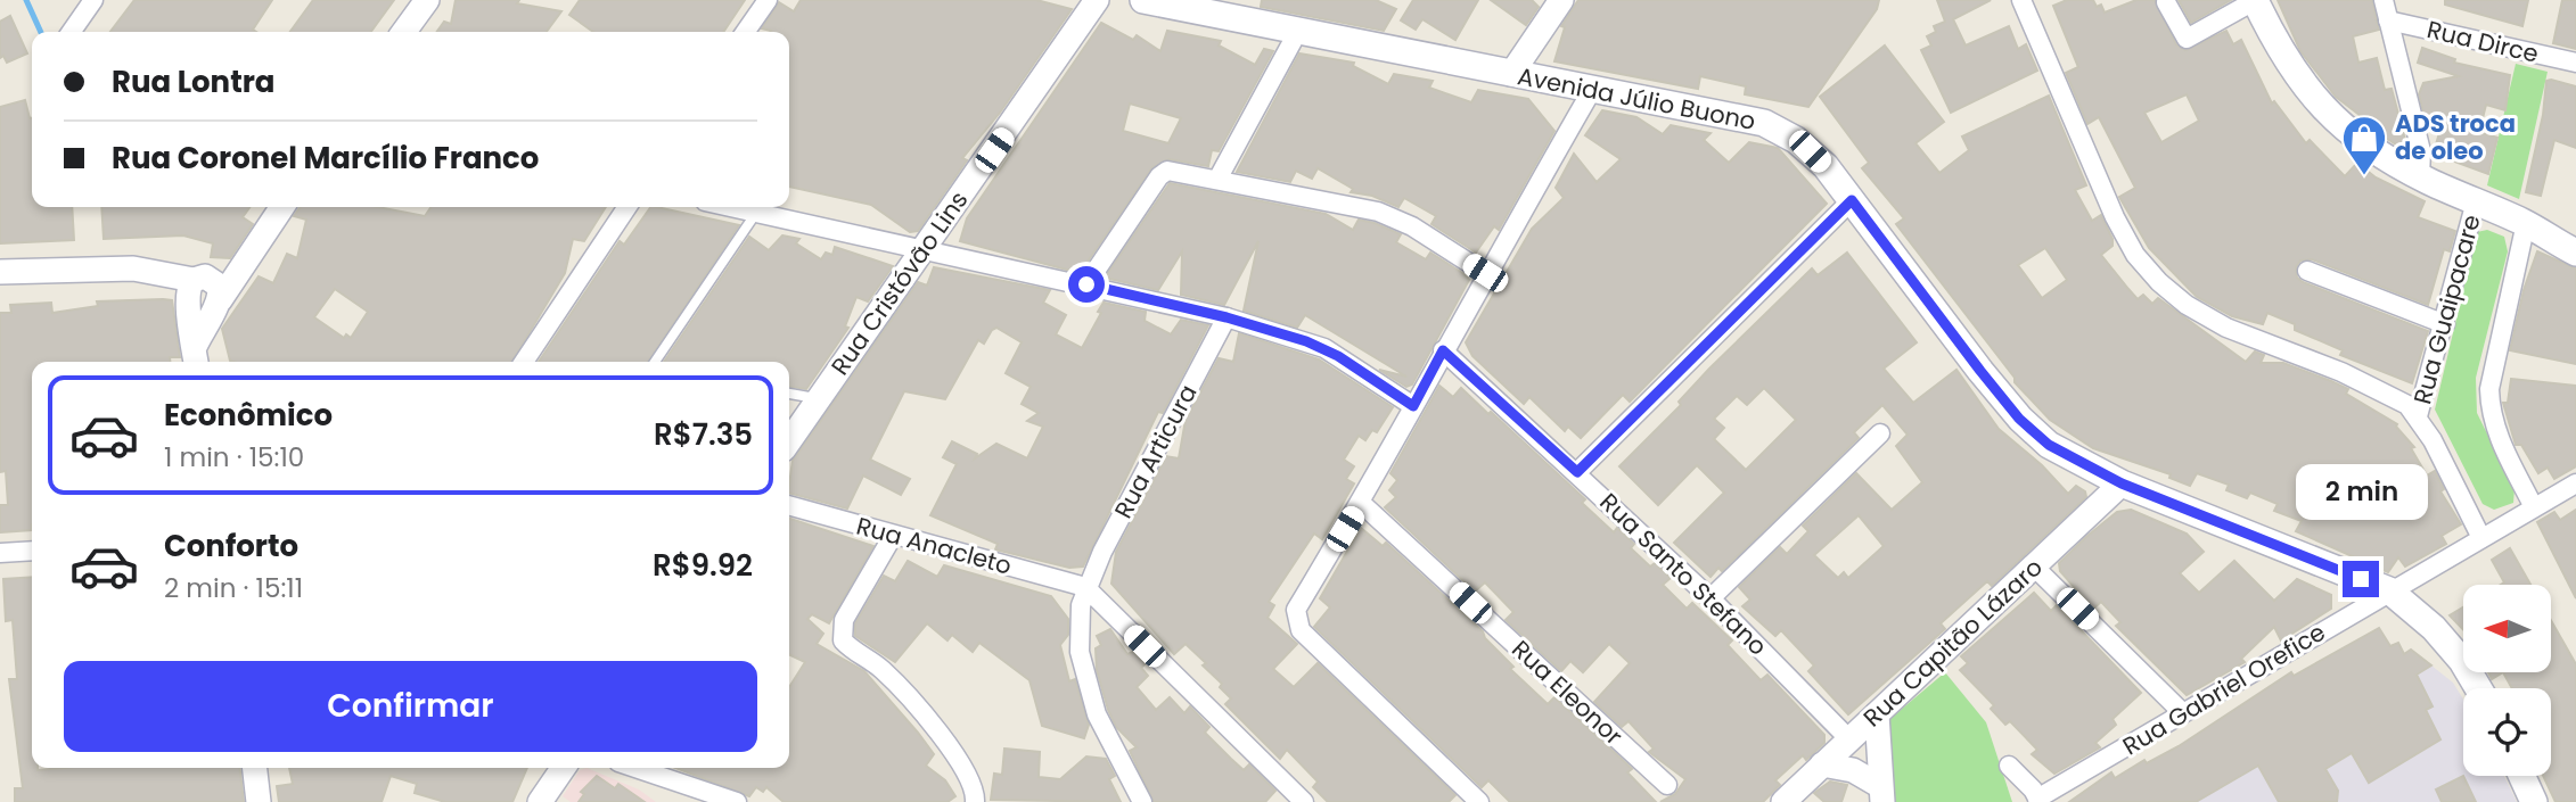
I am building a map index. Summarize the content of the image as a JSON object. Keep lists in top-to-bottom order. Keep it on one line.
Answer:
{"streets":{"main road":["Avenida Júlio Buono"],"street":["Rua Dirce","Rua Cristóvão Lins","Rua Guaipacare","Rua Articura","Rua Anacleto","Rua Santo Stefano","Rua Capitão Lázaro","Rua Gabriel Orefice","Rua Eleonor"]},"crossings":[["Avenida Júlio Buono","Rua Capitão Lázaro"],["Avenida Júlio Buono","Rua Gabriel Orefice"],["Rua Articura","Rua Anacleto"],["Rua Santo Stefano","Rua Capitão Lázaro"]],"places":{"shop":["ADS troca de oleo"]},"north":"left","page":{"banner":["Rua Lontra","Rua Coronel Marcílio Franco"],"list":[{"name":"Econômico","note":"1 min · 15:10","value":"R$7.35"},{"name":"Conforto","note":"2 min · 15:11","value":"R$9.92"}],"bubble":"2 min","buttons":"Confirmar"}}
